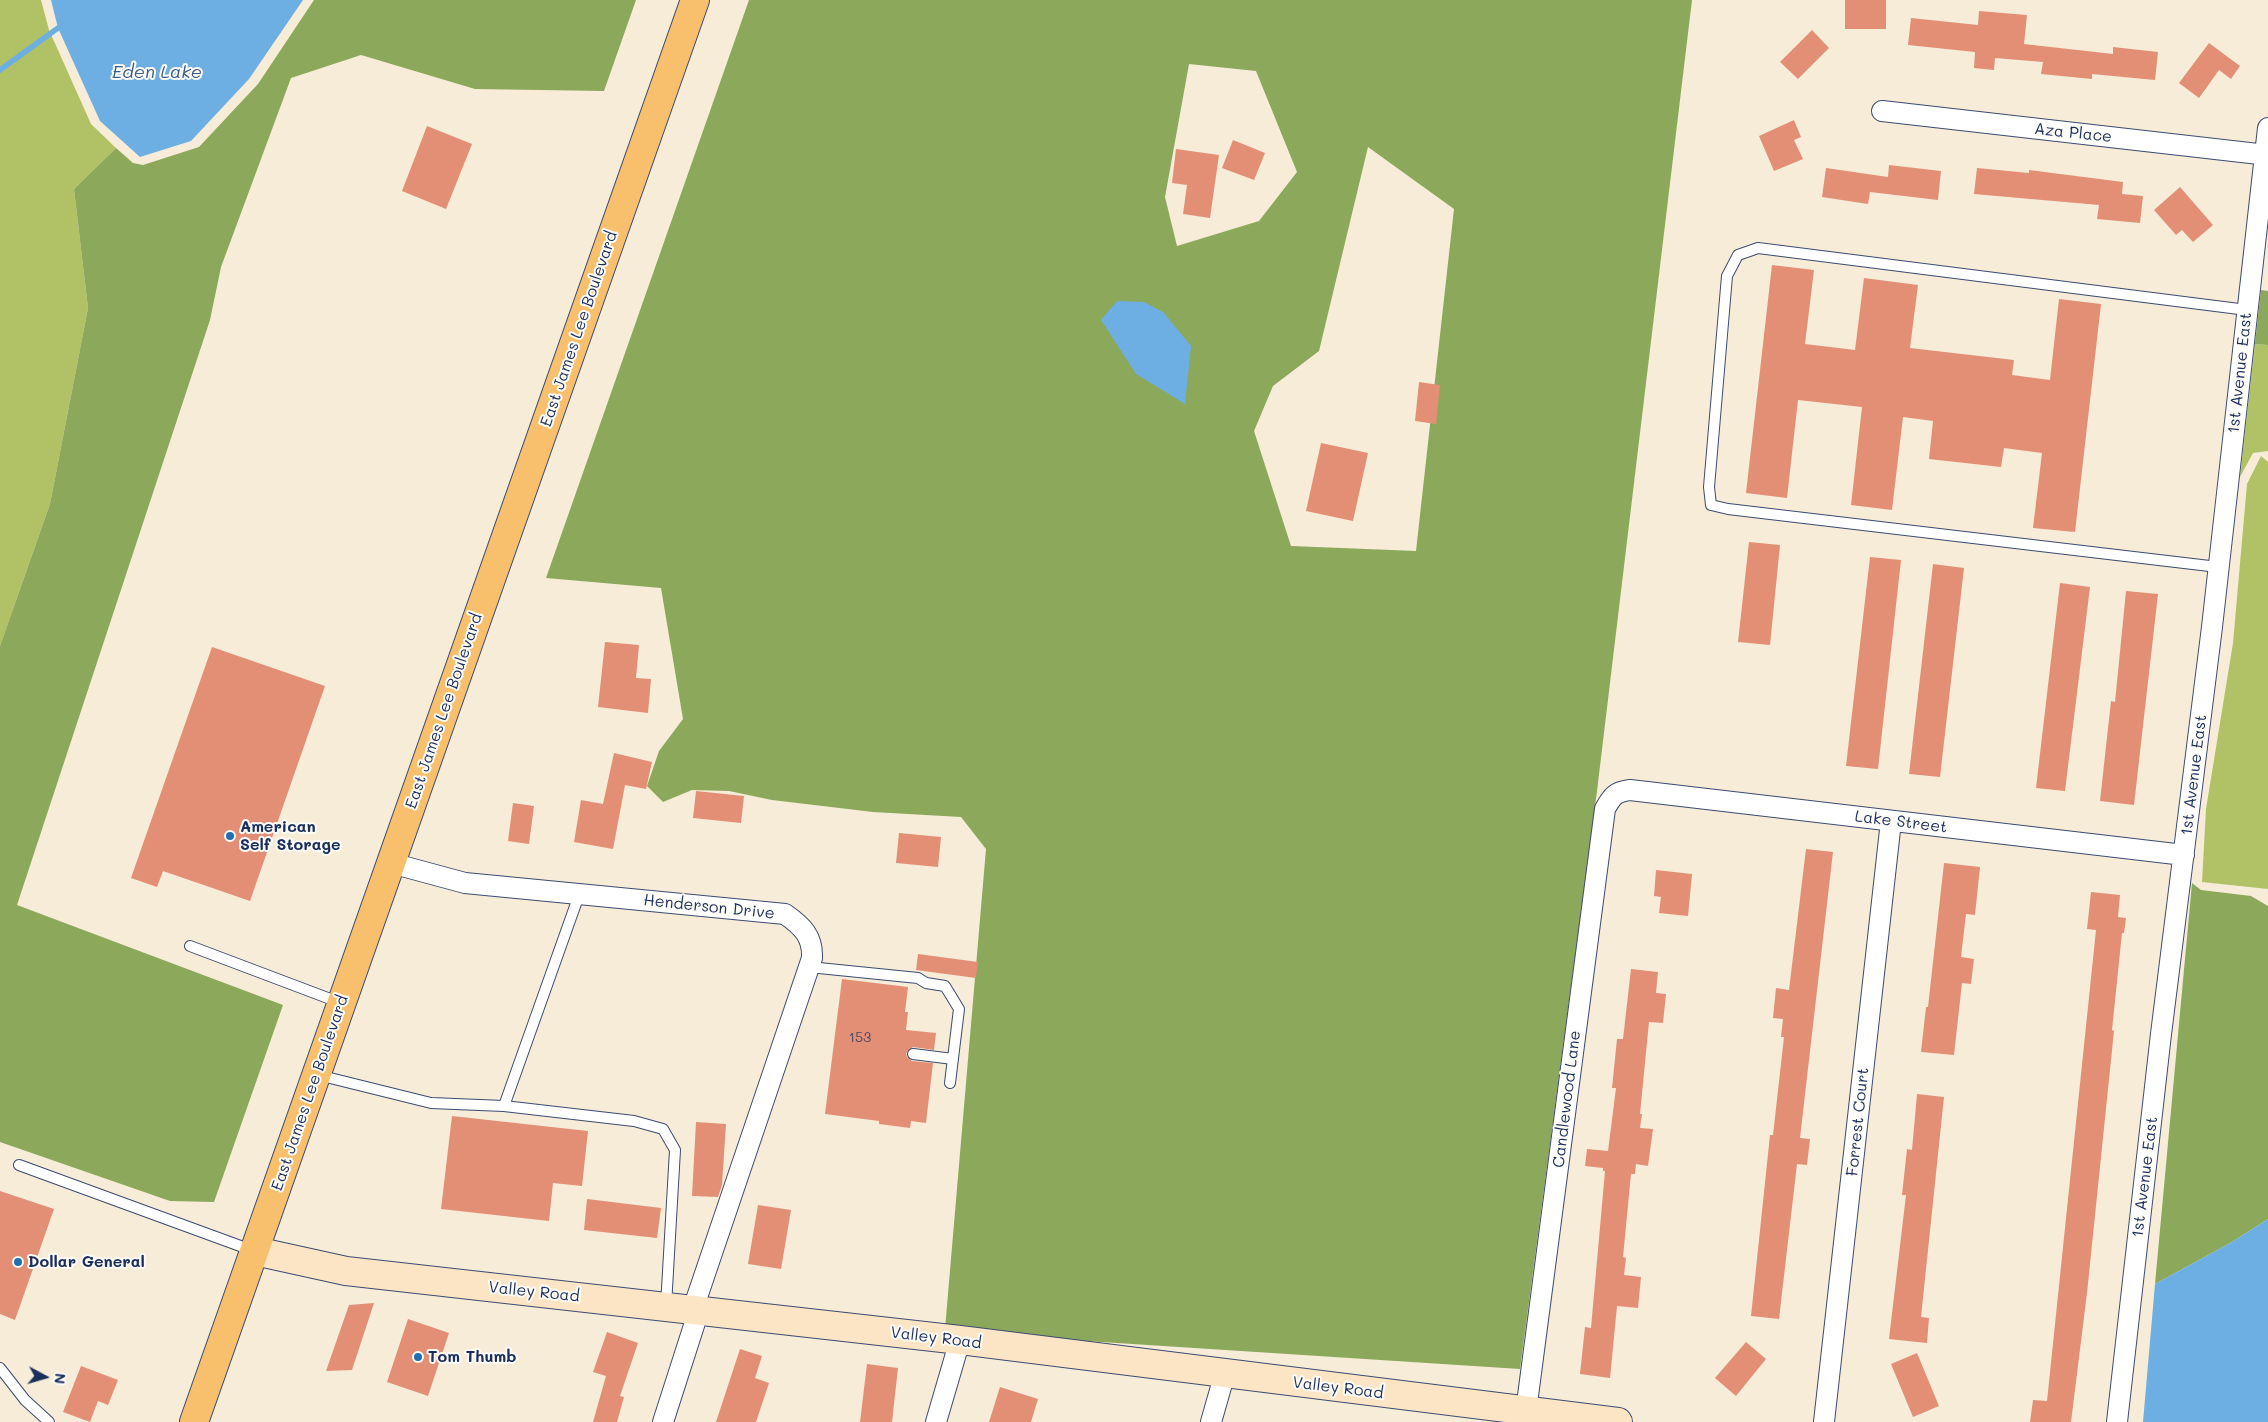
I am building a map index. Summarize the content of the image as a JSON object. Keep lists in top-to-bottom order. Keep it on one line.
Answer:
{"streets":{"main road":["East James Lee Boulevard"],"street":["Aza Place","1st Avenue East","Lake Street","Henderson Drive","Candlewood Lane","Forrest Court","Valley Road"]},"crossings":[["Aza Place","1st Avenue East"],["East James Lee Boulevard","Henderson Drive"],["East James Lee Boulevard","Valley Road"],["1st Avenue East","Lake Street"],["Lake Street","Candlewood Lane"],["Lake Street","Forrest Court"],["Henderson Drive","Valley Road"],["Candlewood Lane","Valley Road"]],"water":["Eden Lake"],"places":["American Self Storage","Dollar General","Tom Thumb"],"house_numbers":["153"],"north":"right"}
